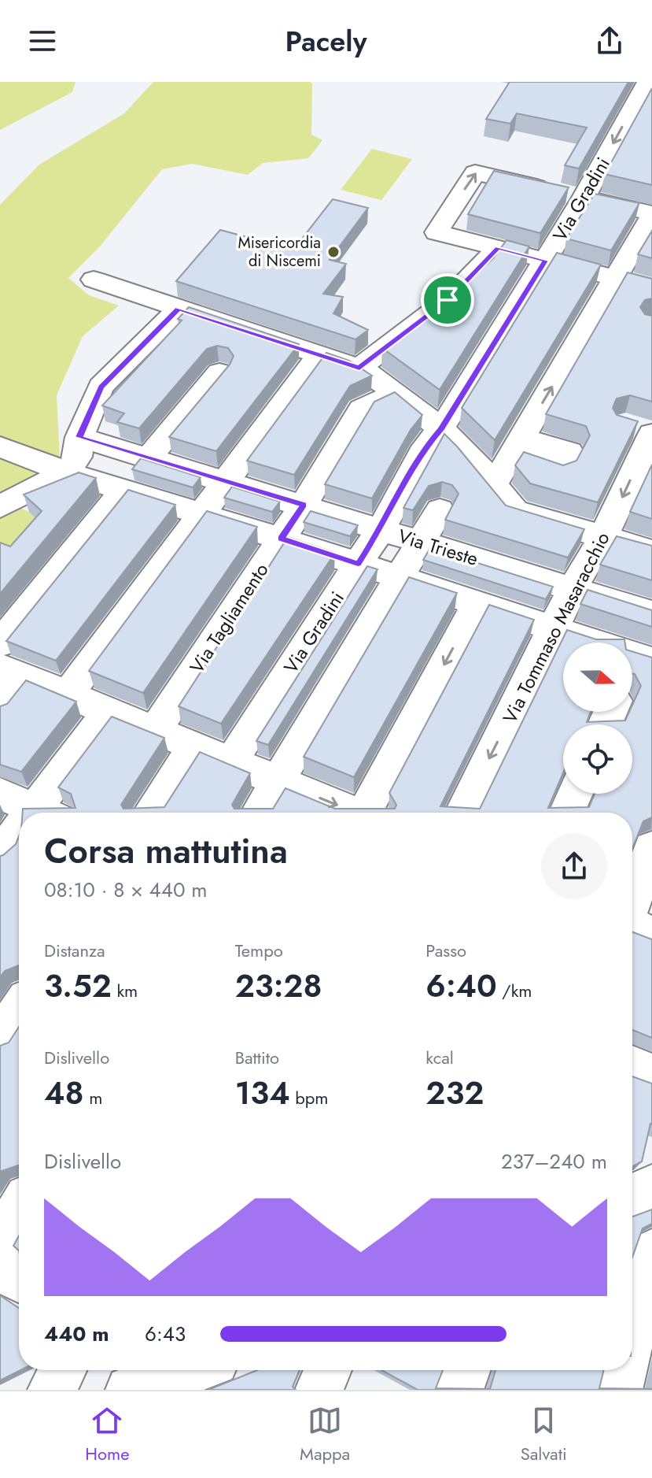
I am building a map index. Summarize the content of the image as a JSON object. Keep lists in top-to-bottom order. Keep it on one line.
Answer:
{"streets":{"street":["Via Gradini","Via Trieste","Via Tagliamento","Via Tommaso Masaracchio"]},"crossings":[["Via Gradini","Via Trieste"],["Via Trieste","Via Tagliamento"],["Via Trieste","Via Tommaso Masaracchio"]],"places":["Misericordia di Niscemi"],"north":"right","page":{"header":"Pacely","heading":["Corsa mattutina","08:10 · 8 × 440 m"],"stats":[["Distanza","3.52 km"],["Tempo","23:28"],["Passo","6:40 /km"],["Dislivello","48 m"],["Battito","134 bpm"],["kcal","232"]],"chart":["Dislivello","237–240 m"],"list":[{"name":"440 m","note":"6:43"}],"tabs":["Home","Mappa","Salvati"]}}
